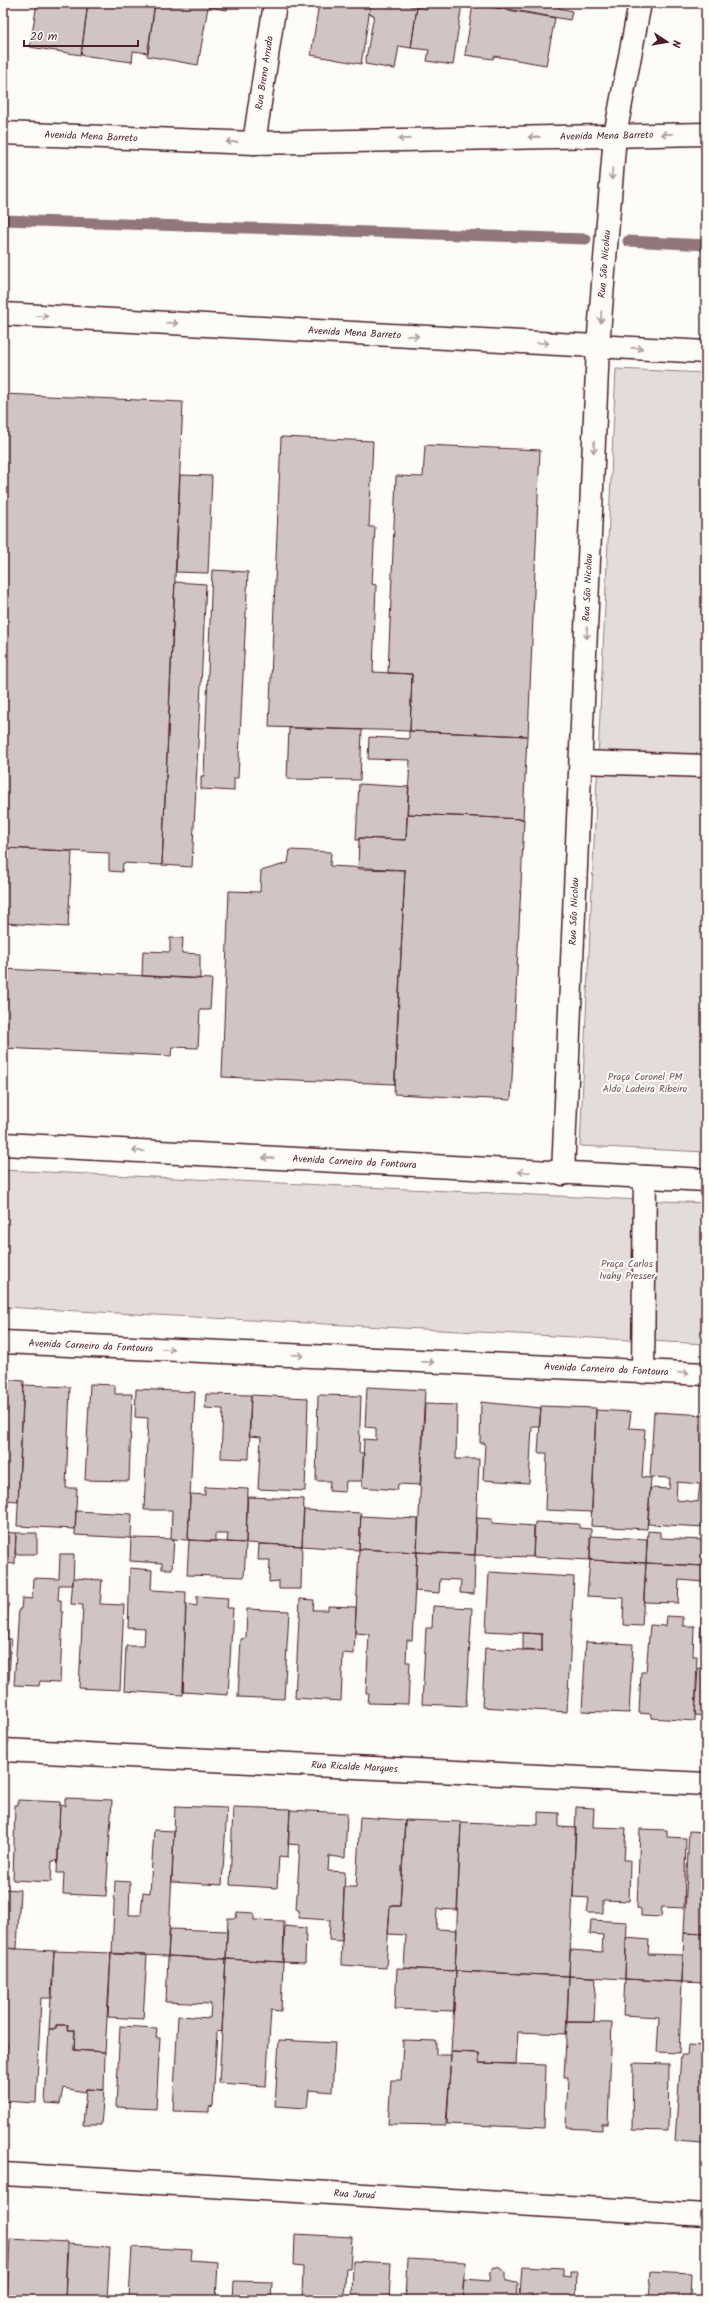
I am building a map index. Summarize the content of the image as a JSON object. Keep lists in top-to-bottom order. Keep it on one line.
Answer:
{"streets":{"street":["Rua Breno Arruda","Avenida Mena Barreto","Rua São Nicolau","Avenida Carneiro da Fontoura","Rua Ricalde Marques","Rua Juruá"]},"crossings":[["Rua Breno Arruda","Avenida Mena Barreto"],["Avenida Mena Barreto","Rua São Nicolau"],["Rua São Nicolau","Avenida Carneiro da Fontoura"]],"one_way":["Rua São Nicolau"],"parks":["Praça Coronel PM Aldo Ladeira Ribeiro","Praça Carlos Ivahy Presser"],"scale_bar":"20 m","north":"right"}
